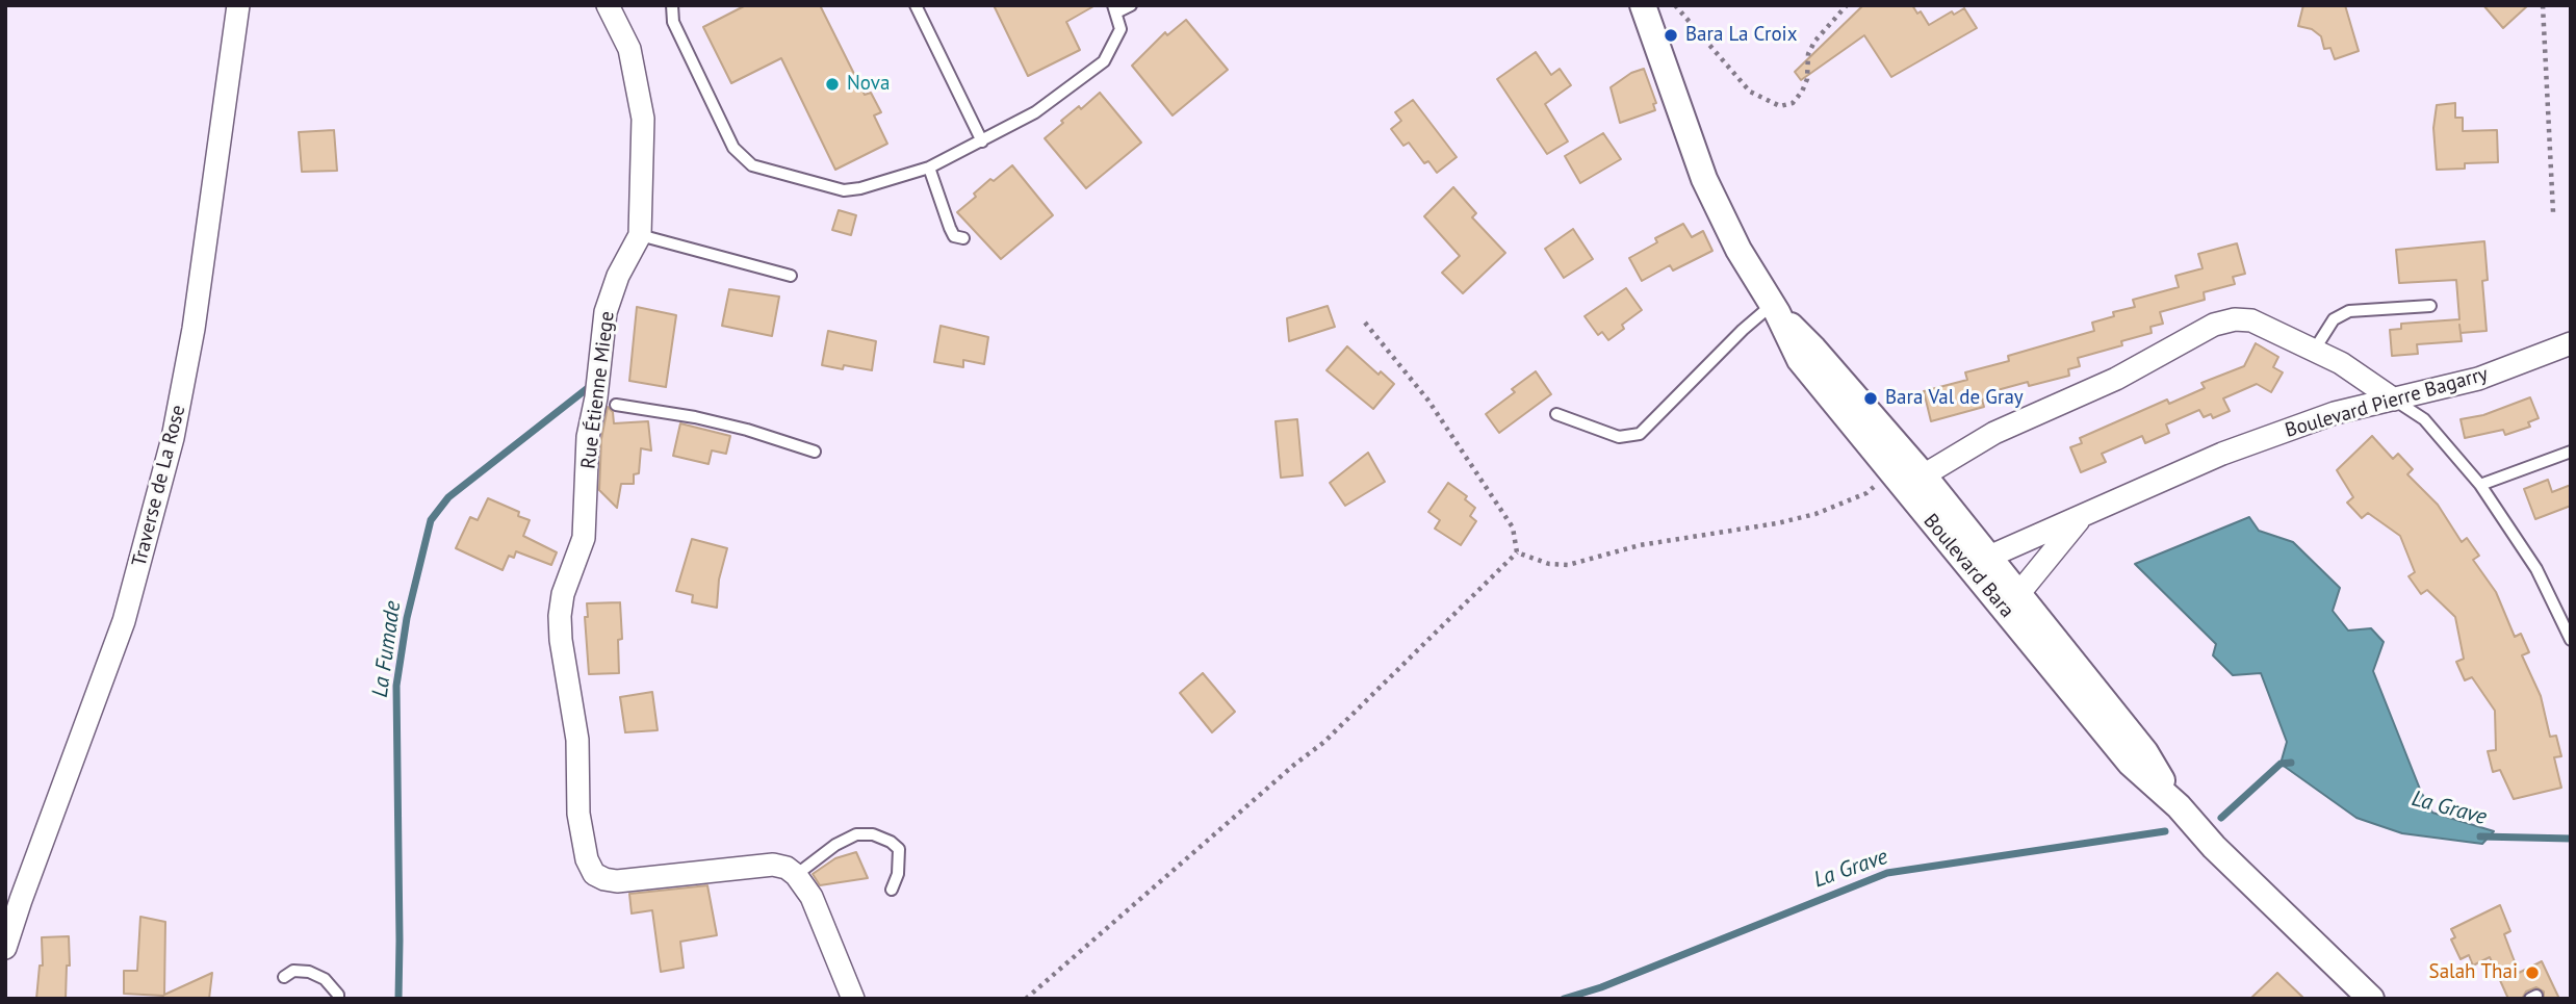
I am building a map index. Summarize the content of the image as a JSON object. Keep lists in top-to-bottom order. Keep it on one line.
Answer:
{"streets":{"street":["Rue Étienne Miege","Boulevard Pierre Bagarry","Traverse de La Rose","Boulevard Bara"]},"crossings":[["Boulevard Pierre Bagarry","Boulevard Bara"]],"water":["La Fumade","La Grave"],"places":["Bara La Croix","Nova","Bara Val de Gray","Salah Thai"]}
